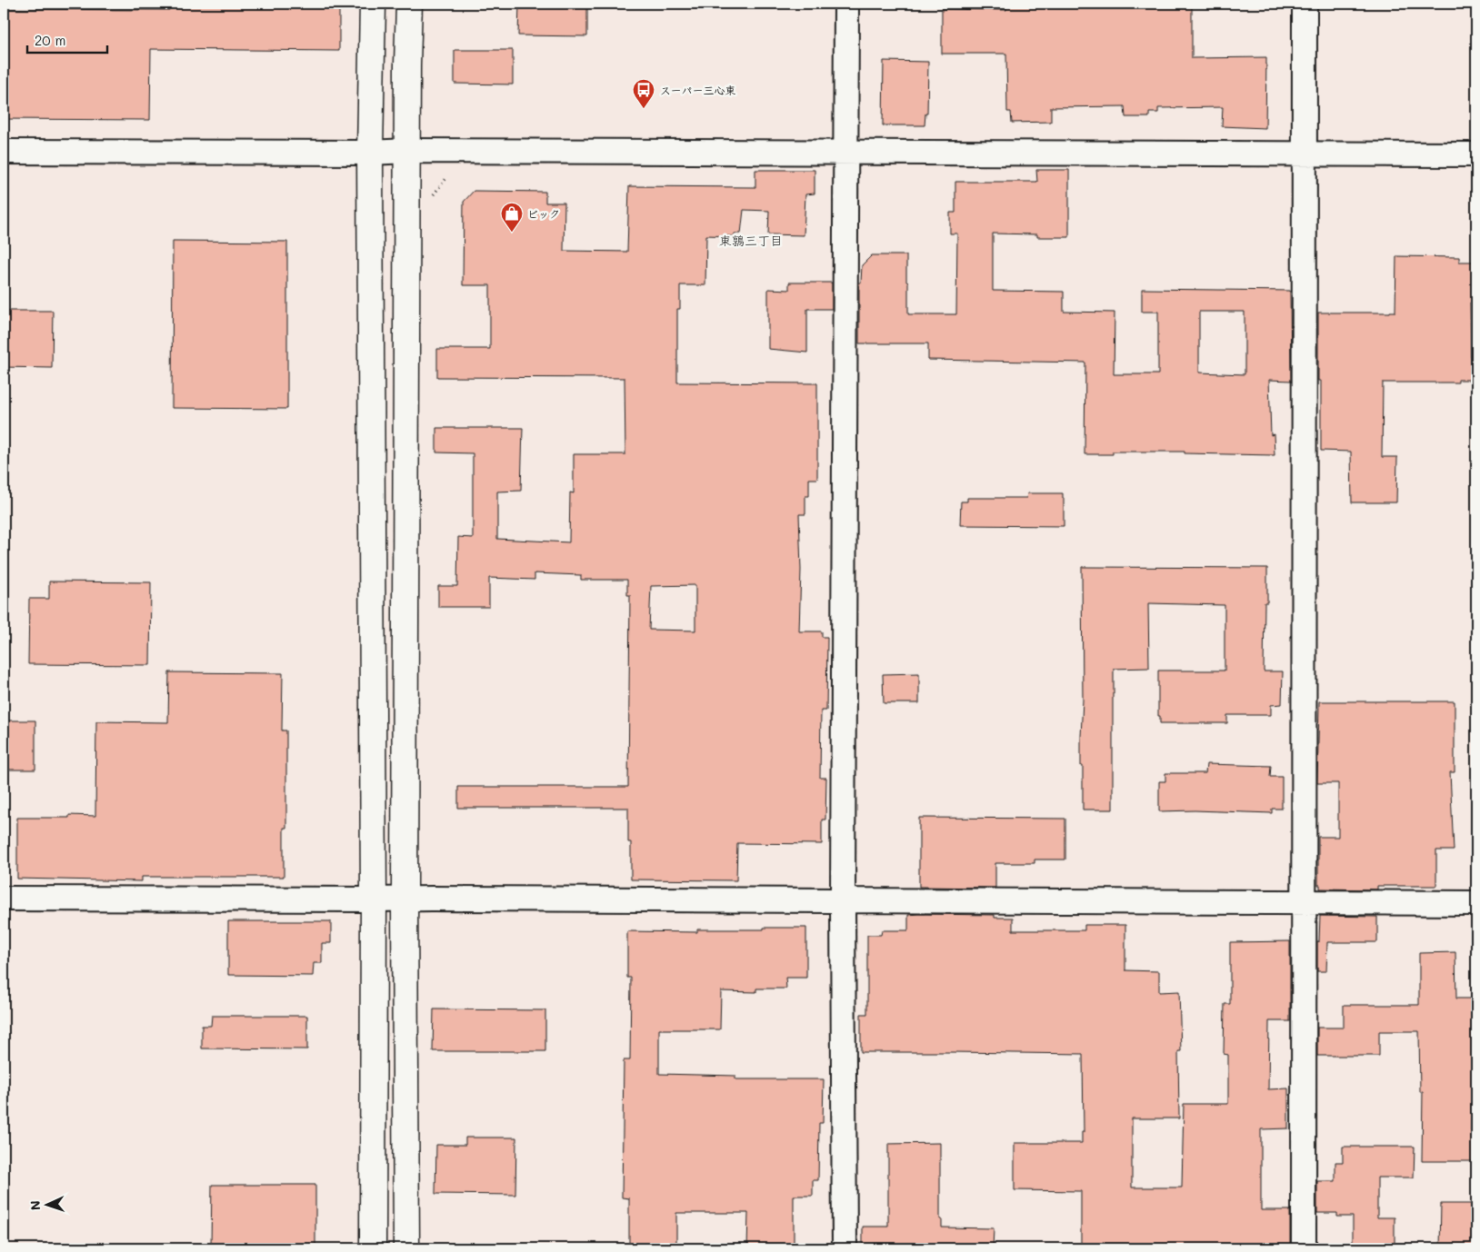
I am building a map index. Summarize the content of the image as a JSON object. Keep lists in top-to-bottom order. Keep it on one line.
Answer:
{"districts":["東鶉三丁目"],"places":{"bus stop":["スーパー三心東"],"shop":["ビック"]},"scale_bar":"20 m","north":"left"}
